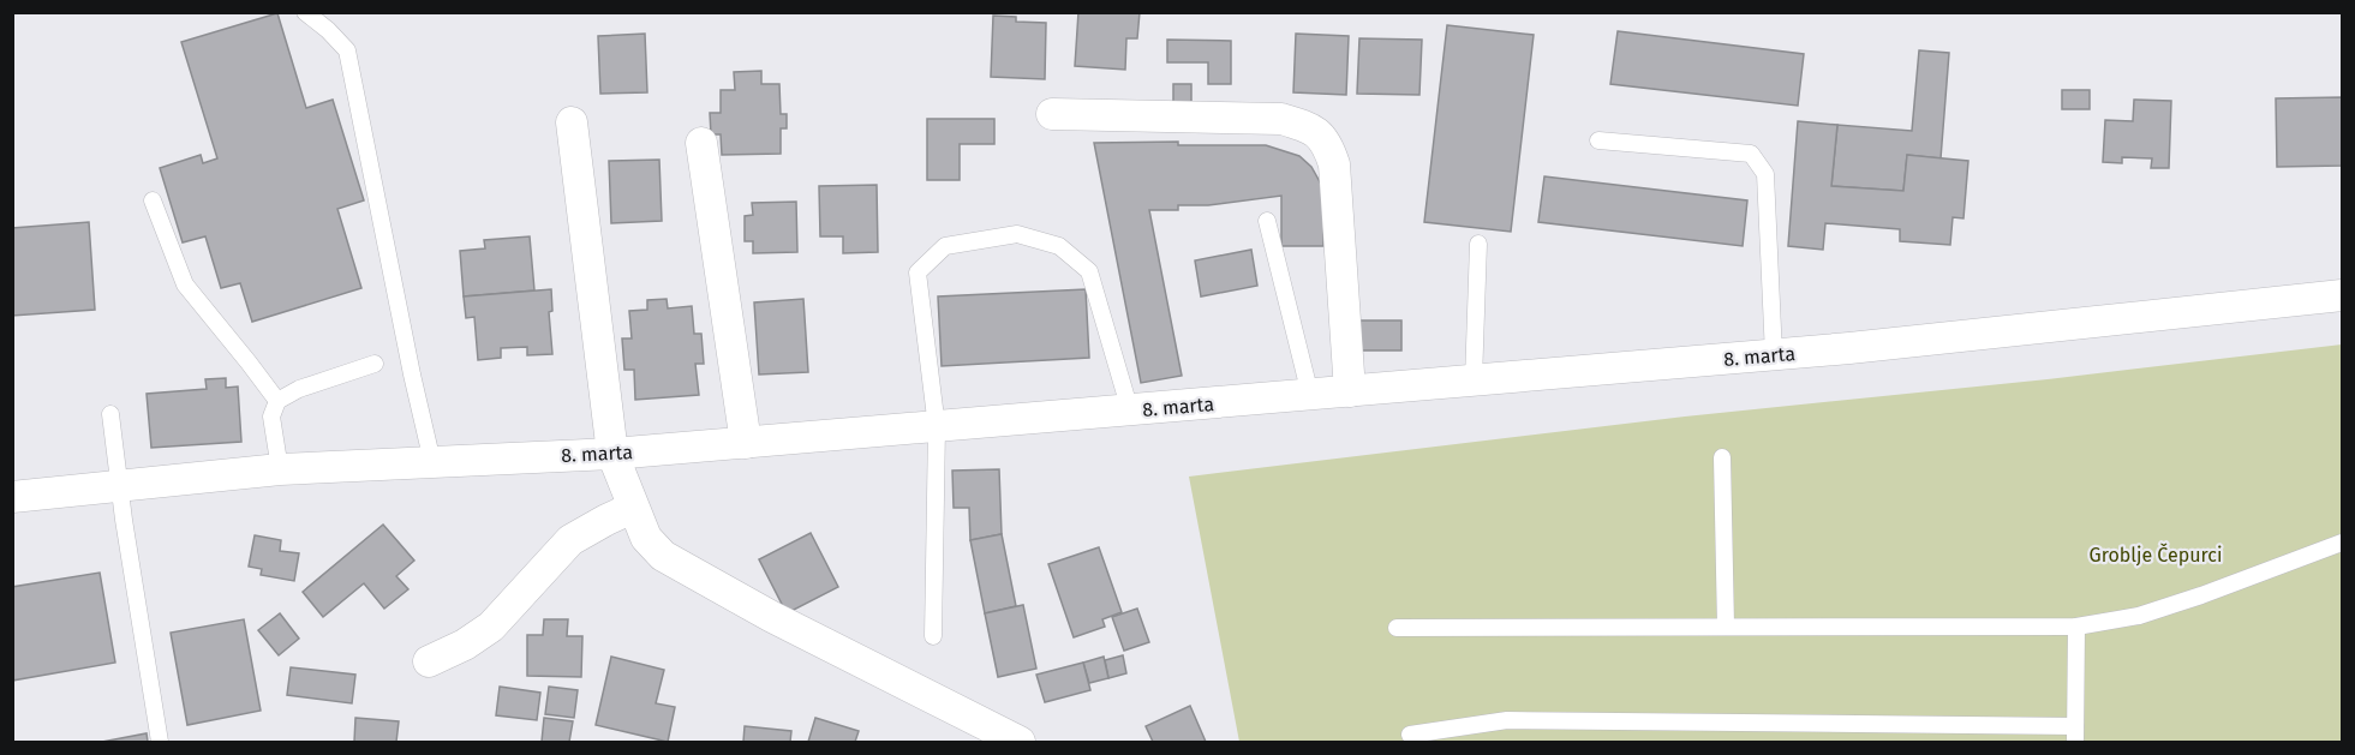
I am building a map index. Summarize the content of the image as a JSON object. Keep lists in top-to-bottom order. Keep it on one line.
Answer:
{"streets":{"street":["8. marta"]},"parks":["Groblje Čepurci"]}
